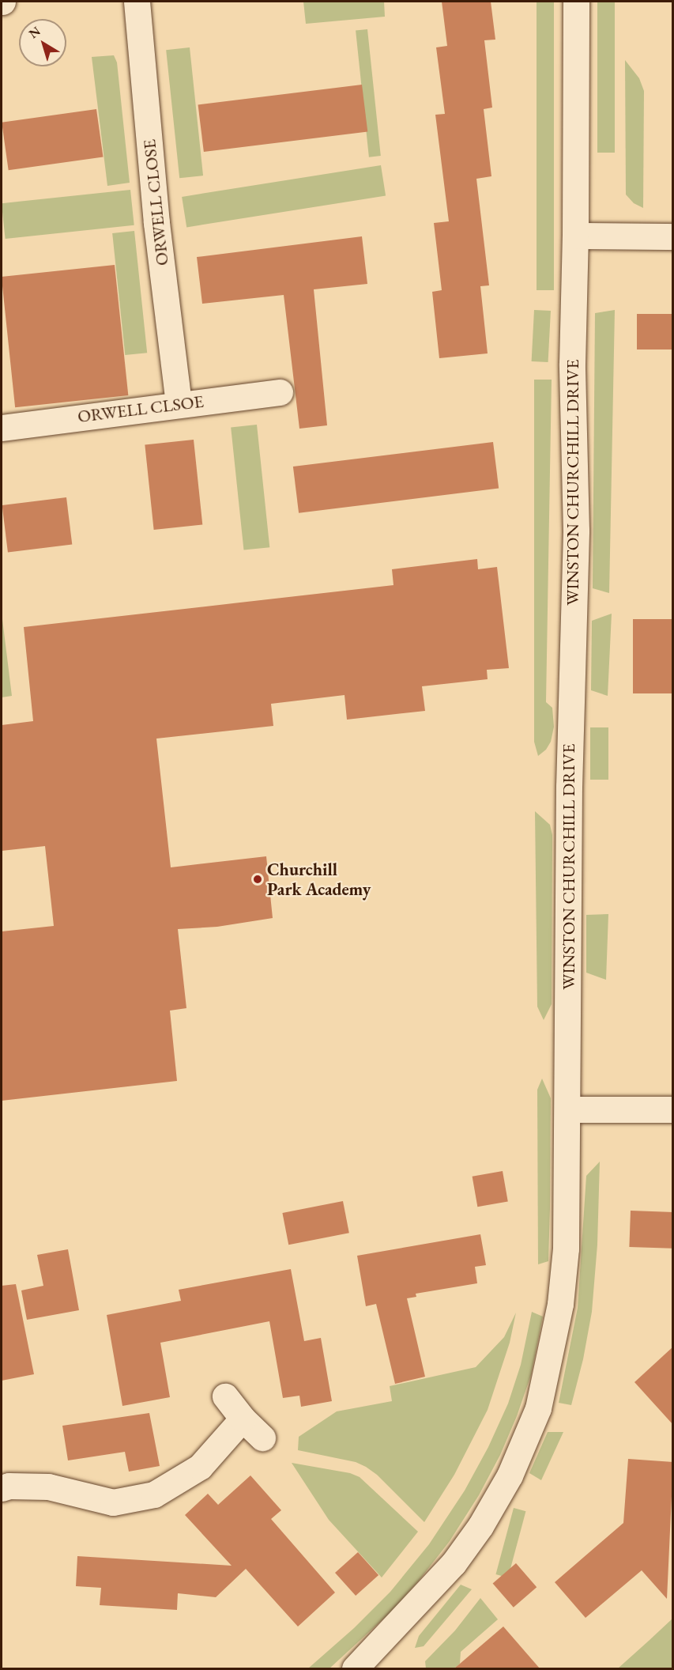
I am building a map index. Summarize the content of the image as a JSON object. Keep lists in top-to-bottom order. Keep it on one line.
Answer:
{"streets":{"street":["ORWELL CLOSE","ORWELL CLSOE","WINSTON CHURCHILL DRIVE"]},"crossings":[["ORWELL CLOSE","ORWELL CLSOE"]],"places":["Churchill Park Academy"],"north":"top left"}
